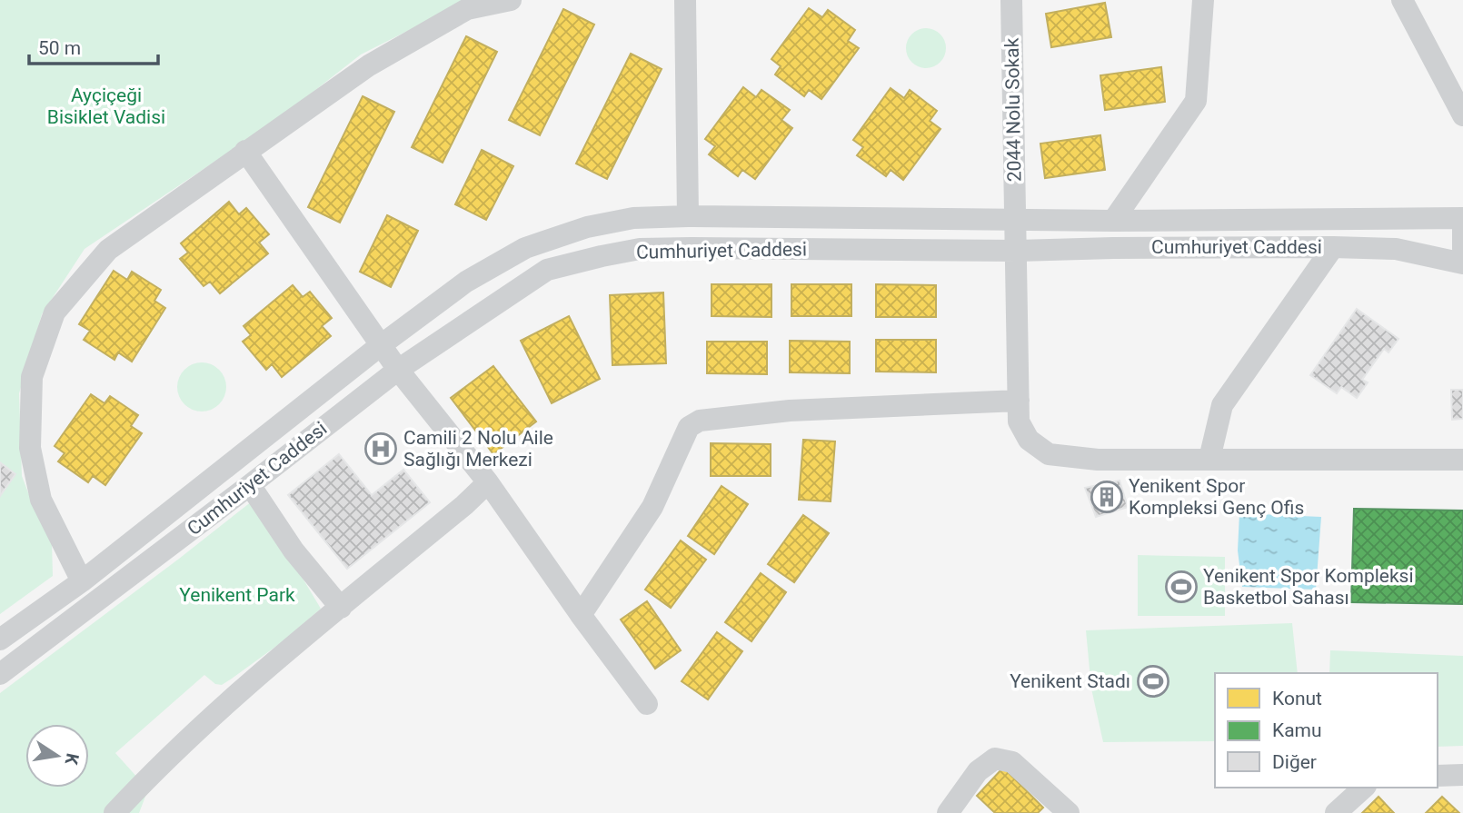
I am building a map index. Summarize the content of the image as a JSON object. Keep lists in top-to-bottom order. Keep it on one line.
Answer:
{"streets":{"street":["2044 Nolu Sokak","Cumhuriyet Caddesi"]},"crossings":[["2044 Nolu Sokak","Cumhuriyet Caddesi"]],"parks":["Ayçiçeği Bisiklet Vadisi","Yenikent Park"],"places":{"hospital":["Camili 2 Nolu Aile Sağlığı Merkezi"],"building":["Yenikent Spor Kompleksi Genç Ofis"],"sports":["Yenikent Spor Kompleksi Basketbol Sahası","Yenikent Stadı"]},"legend":["Konut","Kamu","Diğer"],"scale_bar":"50 m","north":"right"}
